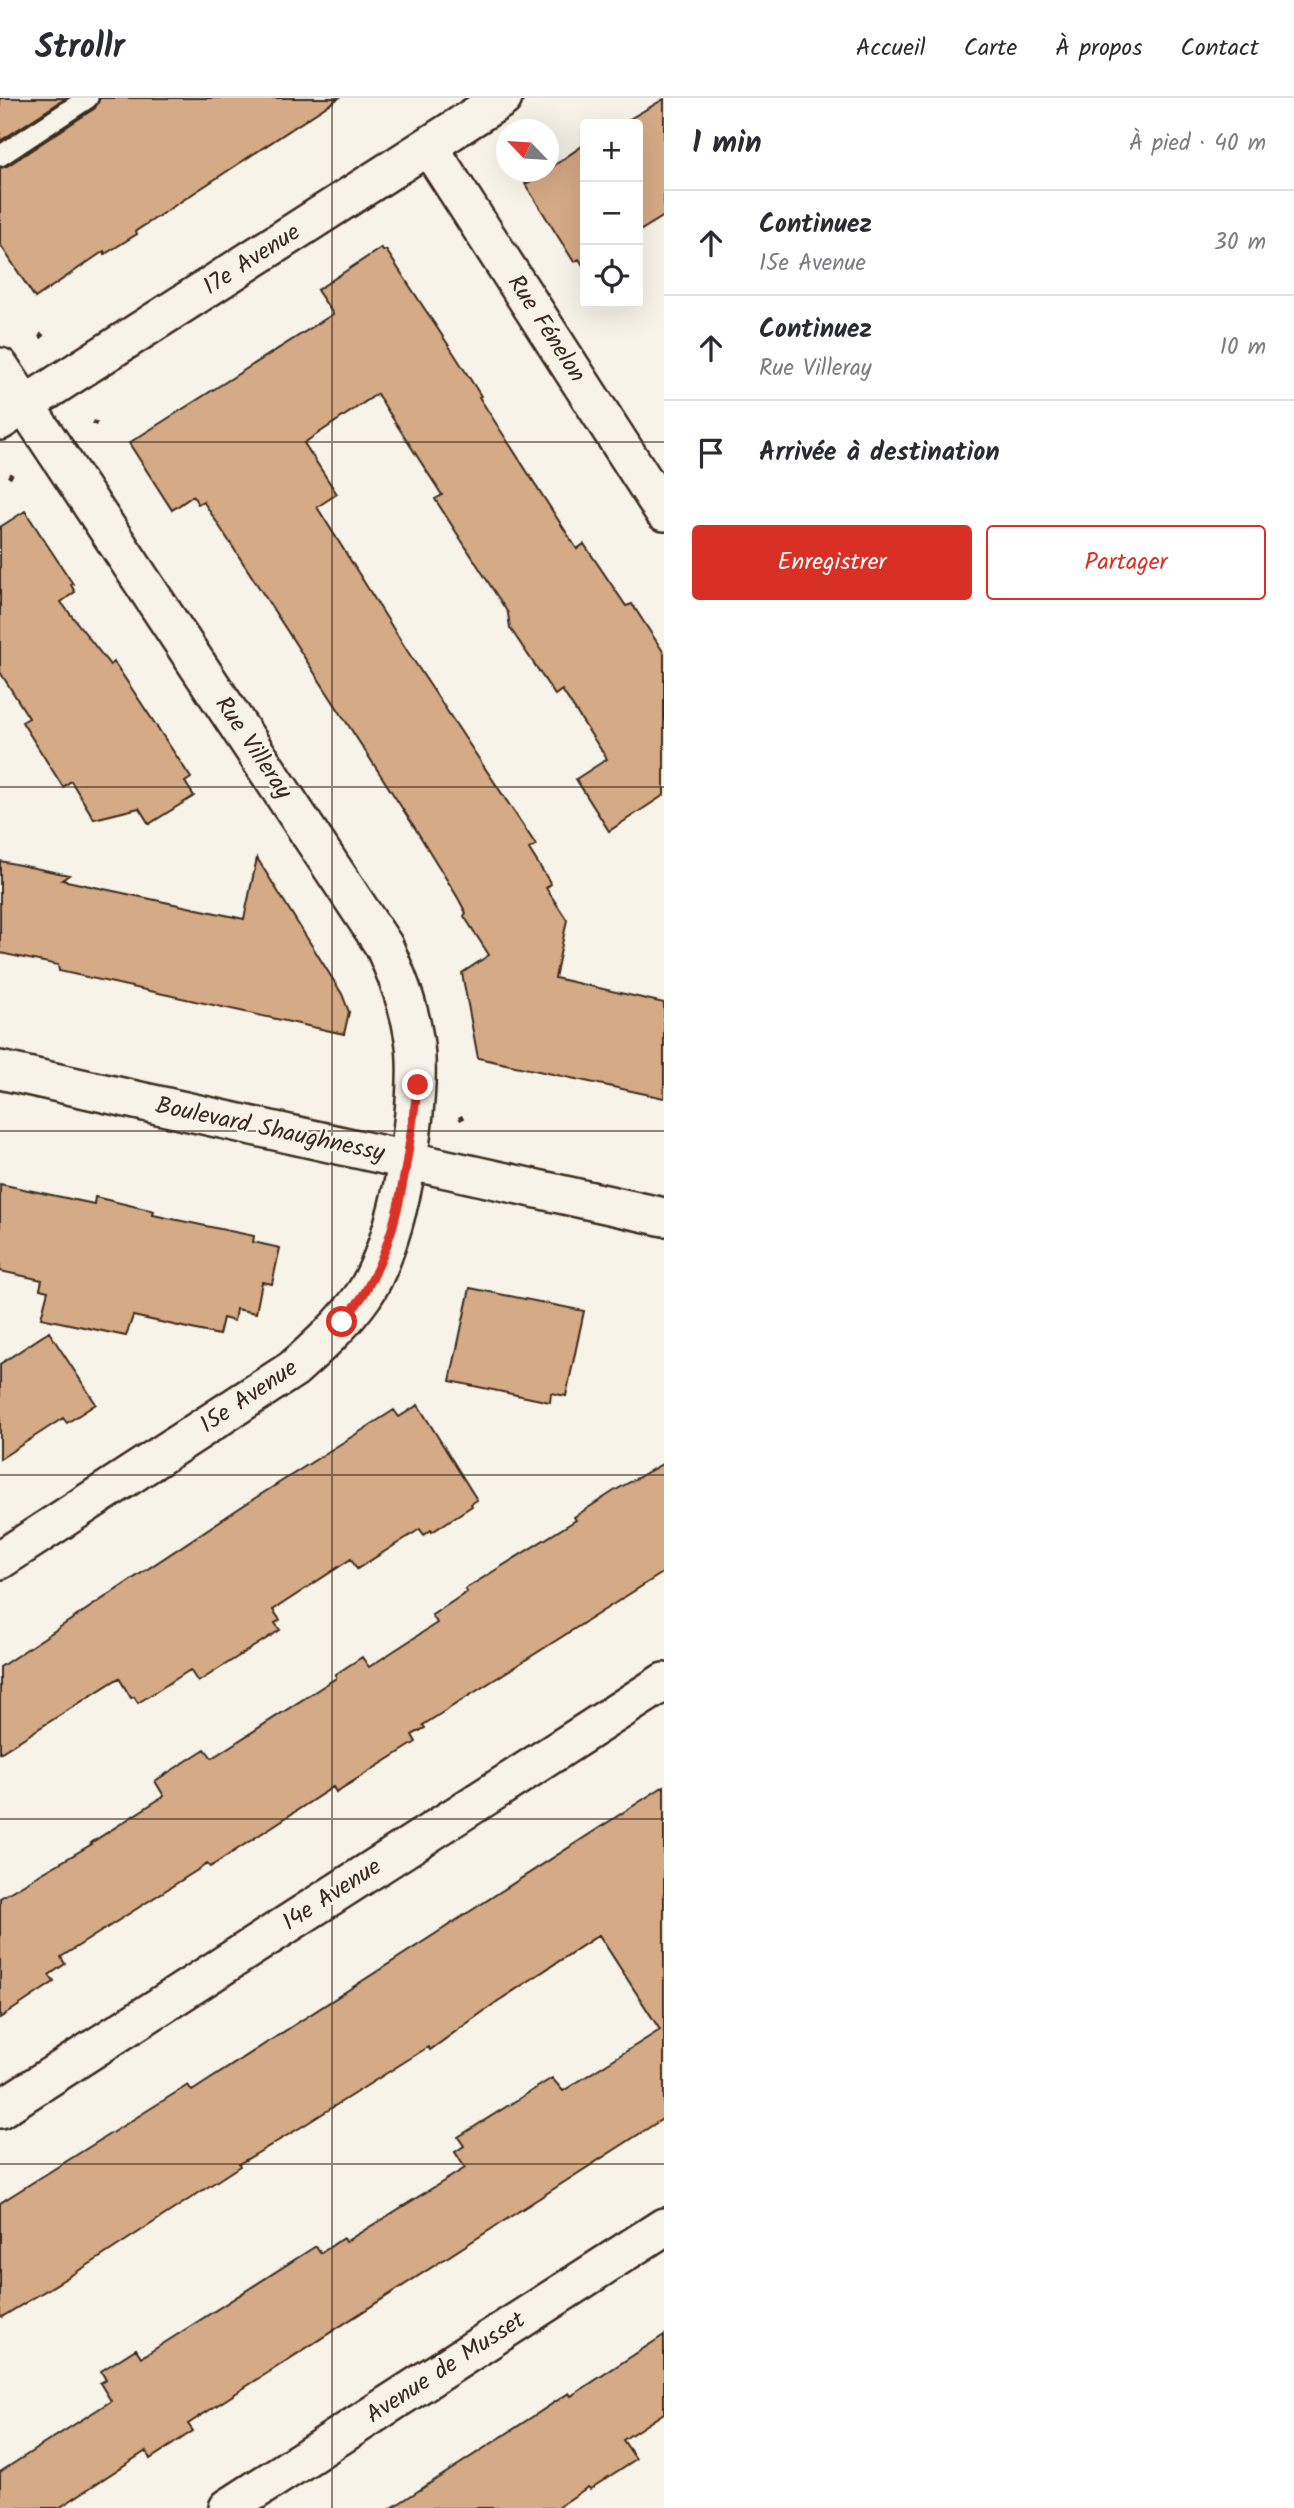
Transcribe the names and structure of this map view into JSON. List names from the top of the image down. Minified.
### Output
{"streets":{"street":["17e Avenue","Rue Fénelon","Rue Villeray","Boulevard Shaughnessy","15e Avenue","14e Avenue","Avenue de Musset"]},"crossings":[["17e Avenue","Rue Fénelon"],["17e Avenue","Rue Villeray"],["Rue Villeray","Boulevard Shaughnessy"],["Rue Villeray","15e Avenue"],["Boulevard Shaughnessy","15e Avenue"]],"north":"top left","page":{"header":"Strollr","nav":["Accueil","Carte","À propos","Contact"],"heading":["1 min","À pied · 40 m"],"map_buttons":["+","−"],"list":[["Continuez","15e Avenue","30 m"],["Continuez","Rue Villeray","10 m"],"Arrivée à destination"],"buttons":["Enregistrer","Partager"]}}
